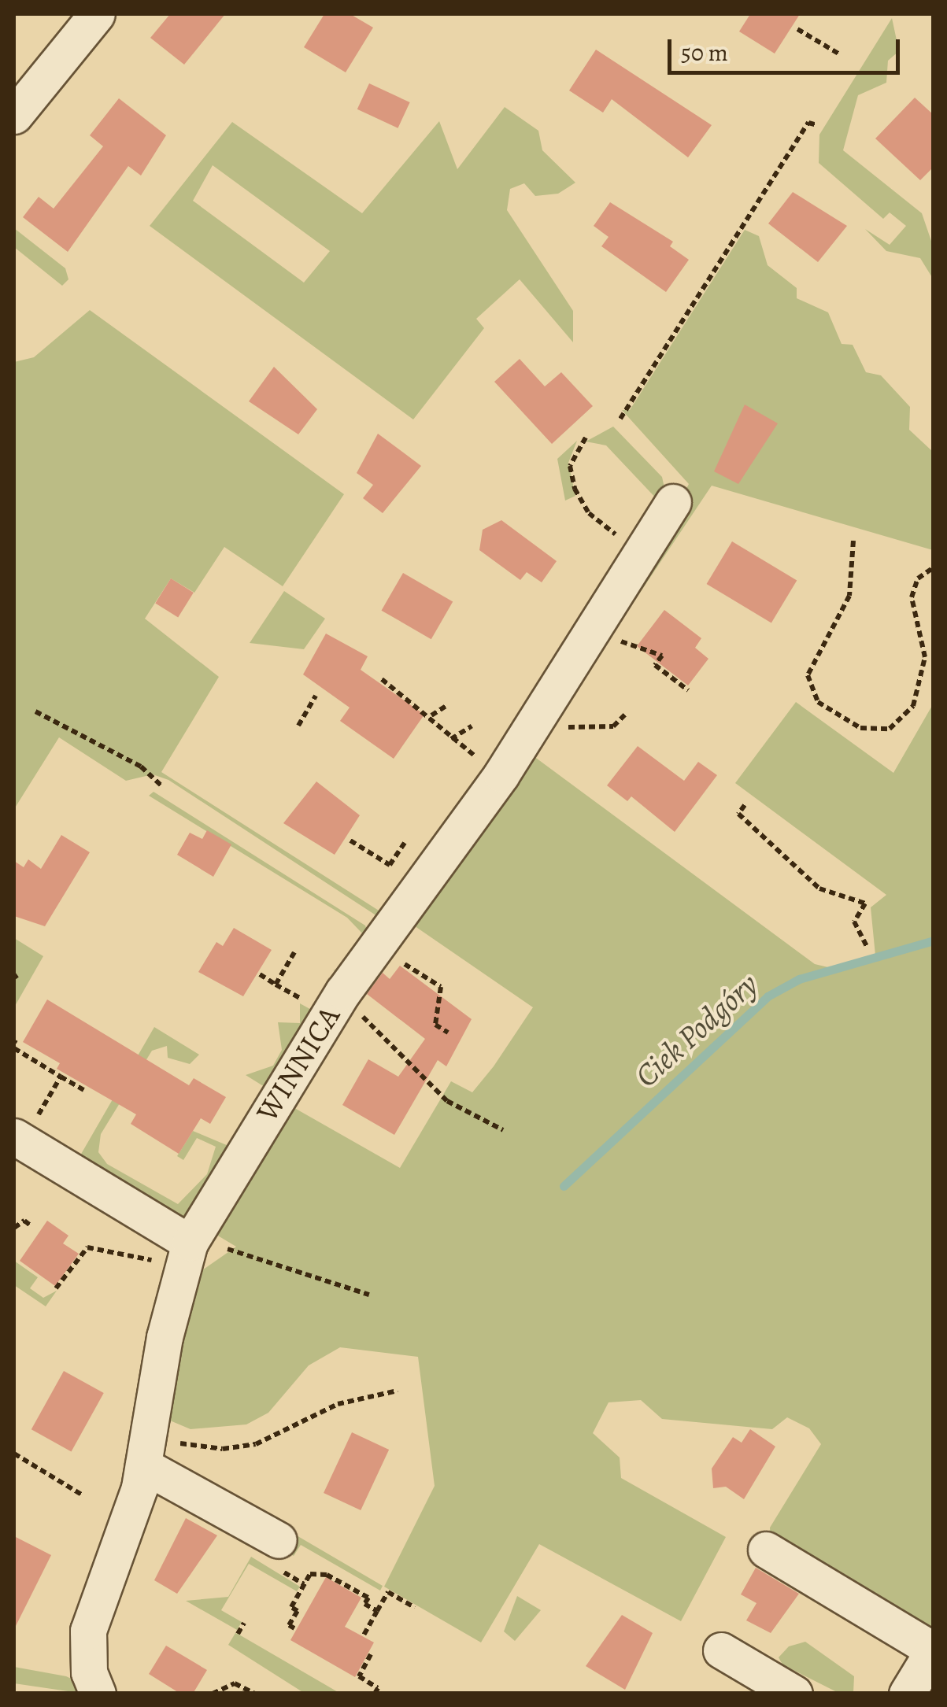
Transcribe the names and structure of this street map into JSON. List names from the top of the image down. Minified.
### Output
{"streets":{"street":["WINNICA"]},"water":["Ciek Podgóry"],"scale_bar":"50 m"}
